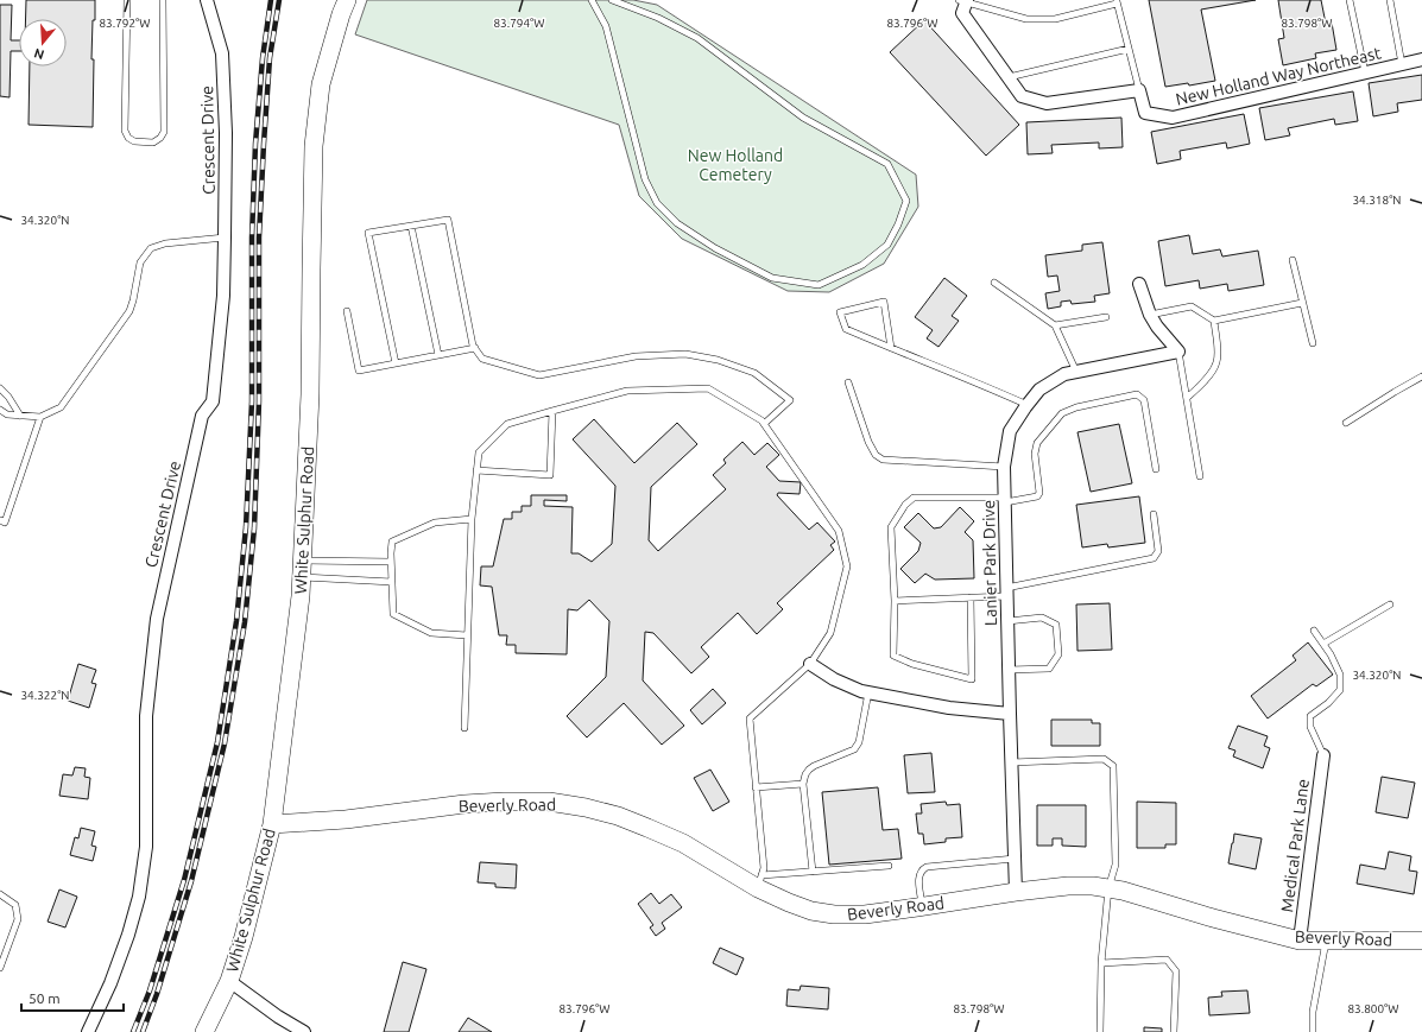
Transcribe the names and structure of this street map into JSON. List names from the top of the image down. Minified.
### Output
{"streets":{"street":["New Holland Way Northeast","Crescent Drive","White Sulphur Road","Lanier Park Drive","Beverly Road","Medical Park Lane"]},"crossings":[["White Sulphur Road","Beverly Road"],["Lanier Park Drive","Beverly Road"],["Beverly Road","Medical Park Lane"]],"parks":["New Holland Cemetery"],"scale_bar":"50 m","north":"bottom","coordinates":["83.792°W","83.794°W","83.796°W","83.798°W","34.318°N","34.320°N","34.322°N","83.800°W"]}
